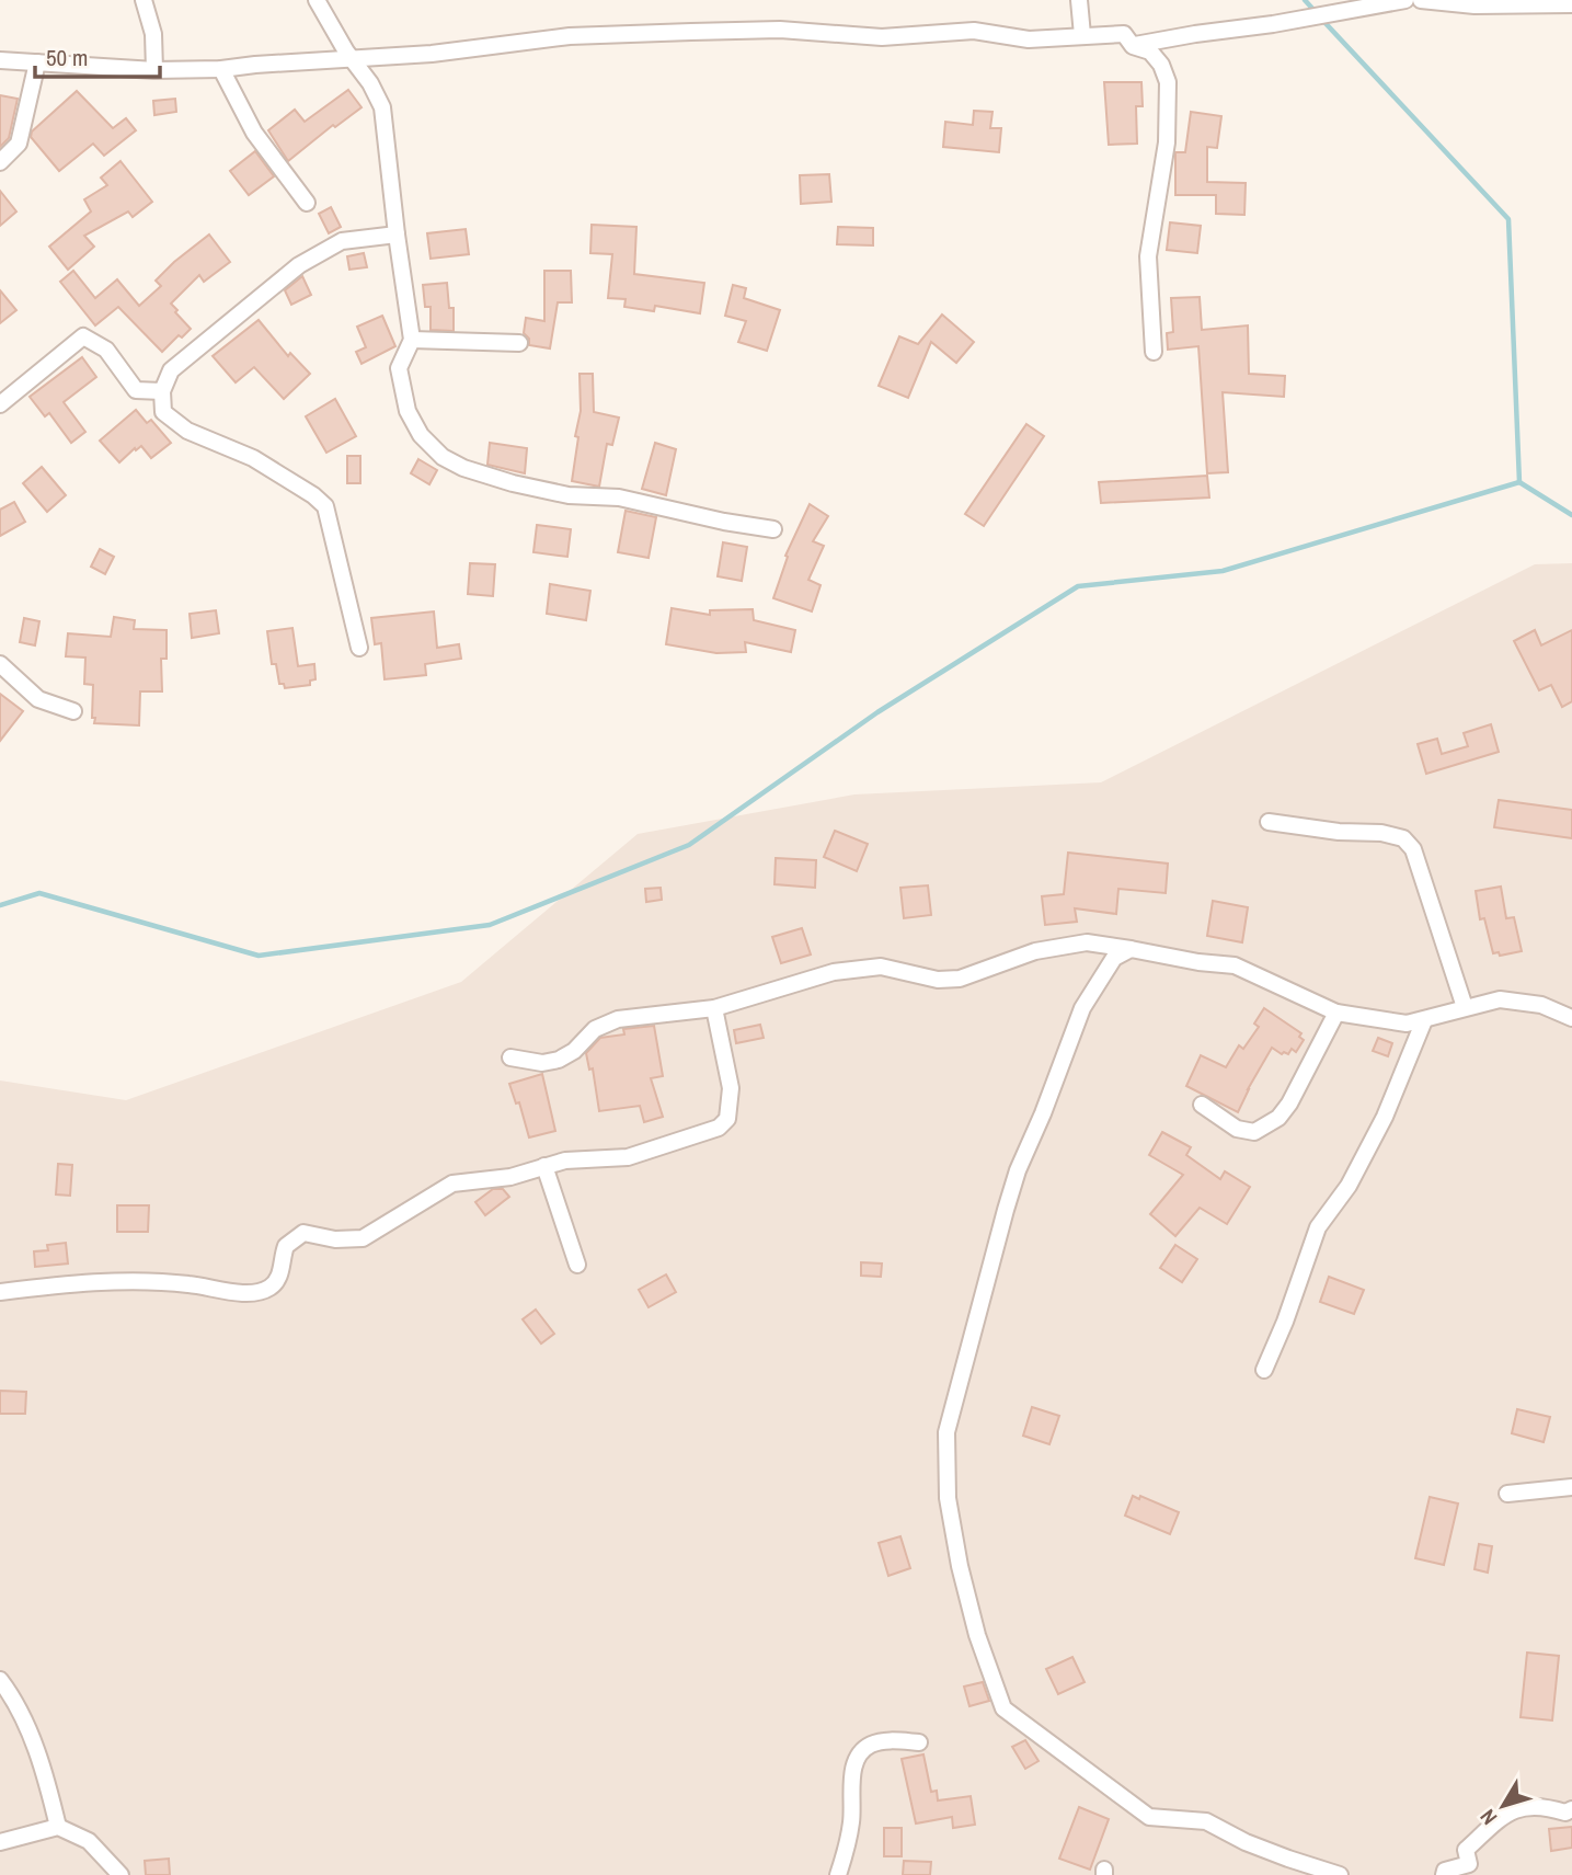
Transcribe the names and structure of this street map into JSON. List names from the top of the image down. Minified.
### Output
{"scale_bar":"50 m","north":"bottom left"}
